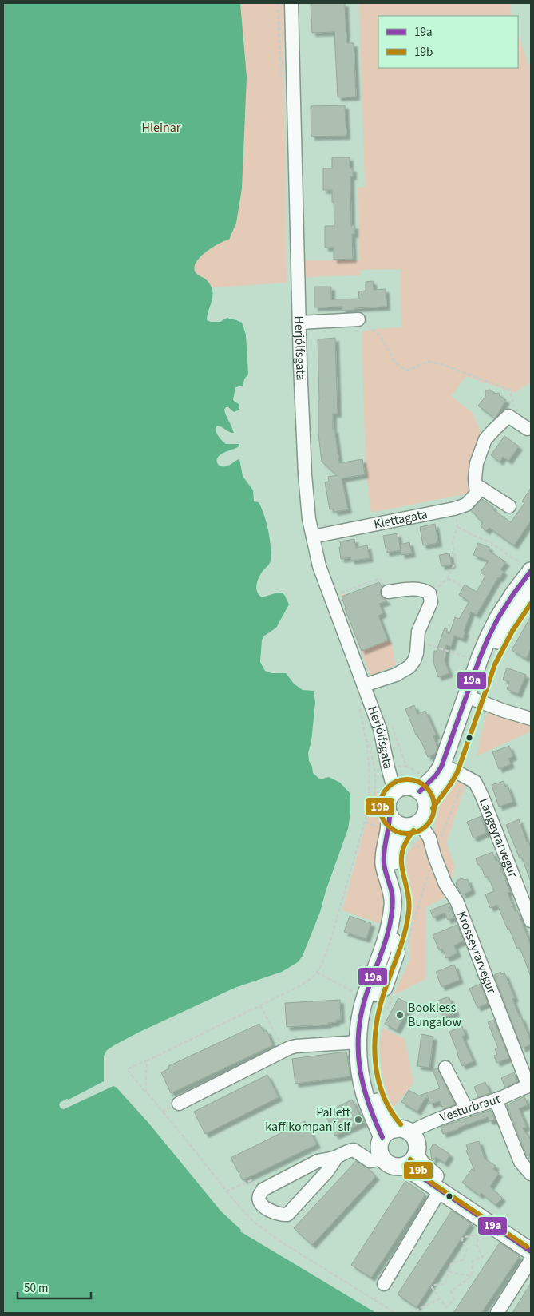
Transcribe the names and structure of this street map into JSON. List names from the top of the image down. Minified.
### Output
{"streets":{"street":["Herjólfsgata","Klettagata","Langeyrarvegur","Krosseyrarvegur","Vesturbraut"]},"crossings":[["Herjólfsgata","Klettagata"],["Herjólfsgata","Krosseyrarvegur"],["Krosseyrarvegur","Vesturbraut"]],"parks":["Hleinar"],"places":["Bookless Bungalow","Pallett kaffikompaní slf"],"lines":["transit line 19a","transit line 19b"],"legend":["19a","19b"],"scale_bar":"50 m"}
